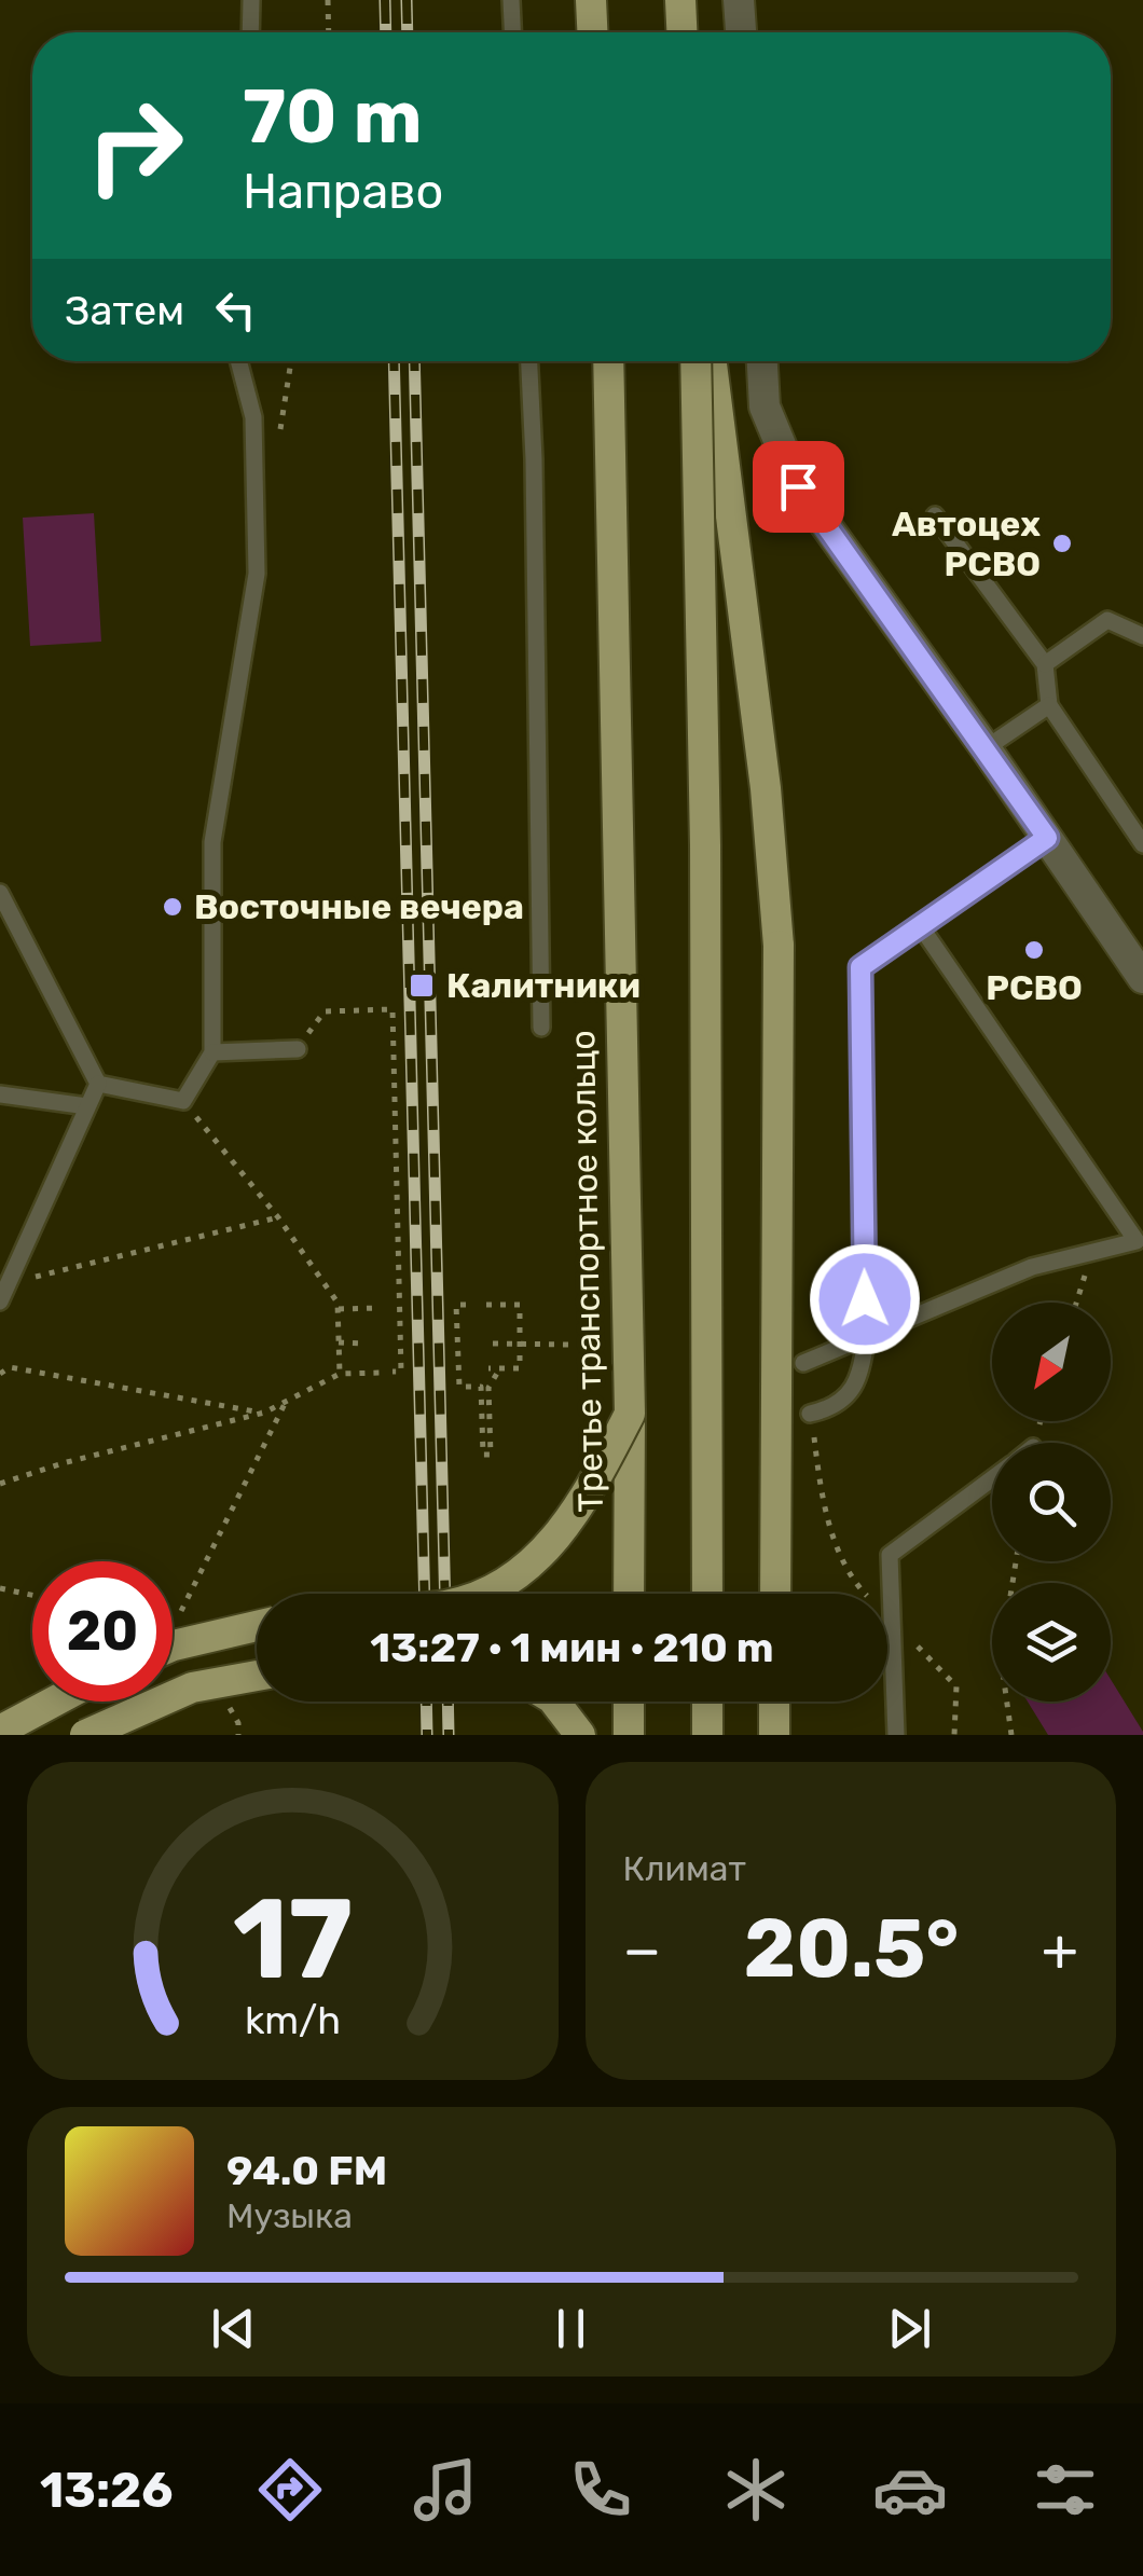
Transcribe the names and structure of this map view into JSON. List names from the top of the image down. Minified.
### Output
{"streets":{"main road":["Третье транспортное кольцо"]},"places":{"other":["Автоцех РСВО","Восточные вечера","РСВО"],"transit":["Калитники"]},"north":"bottom left","page":{"turn":["70 m","Направо"],"then":"Затем","limit":"20","trip":"13:27 · 1 мин · 210 m","tile":"Климат","heat":["−","20.5°","+"],"song":["94.0 FM","Музыка"],"tabs":"13:26","gauge":["17","km/h"]}}
